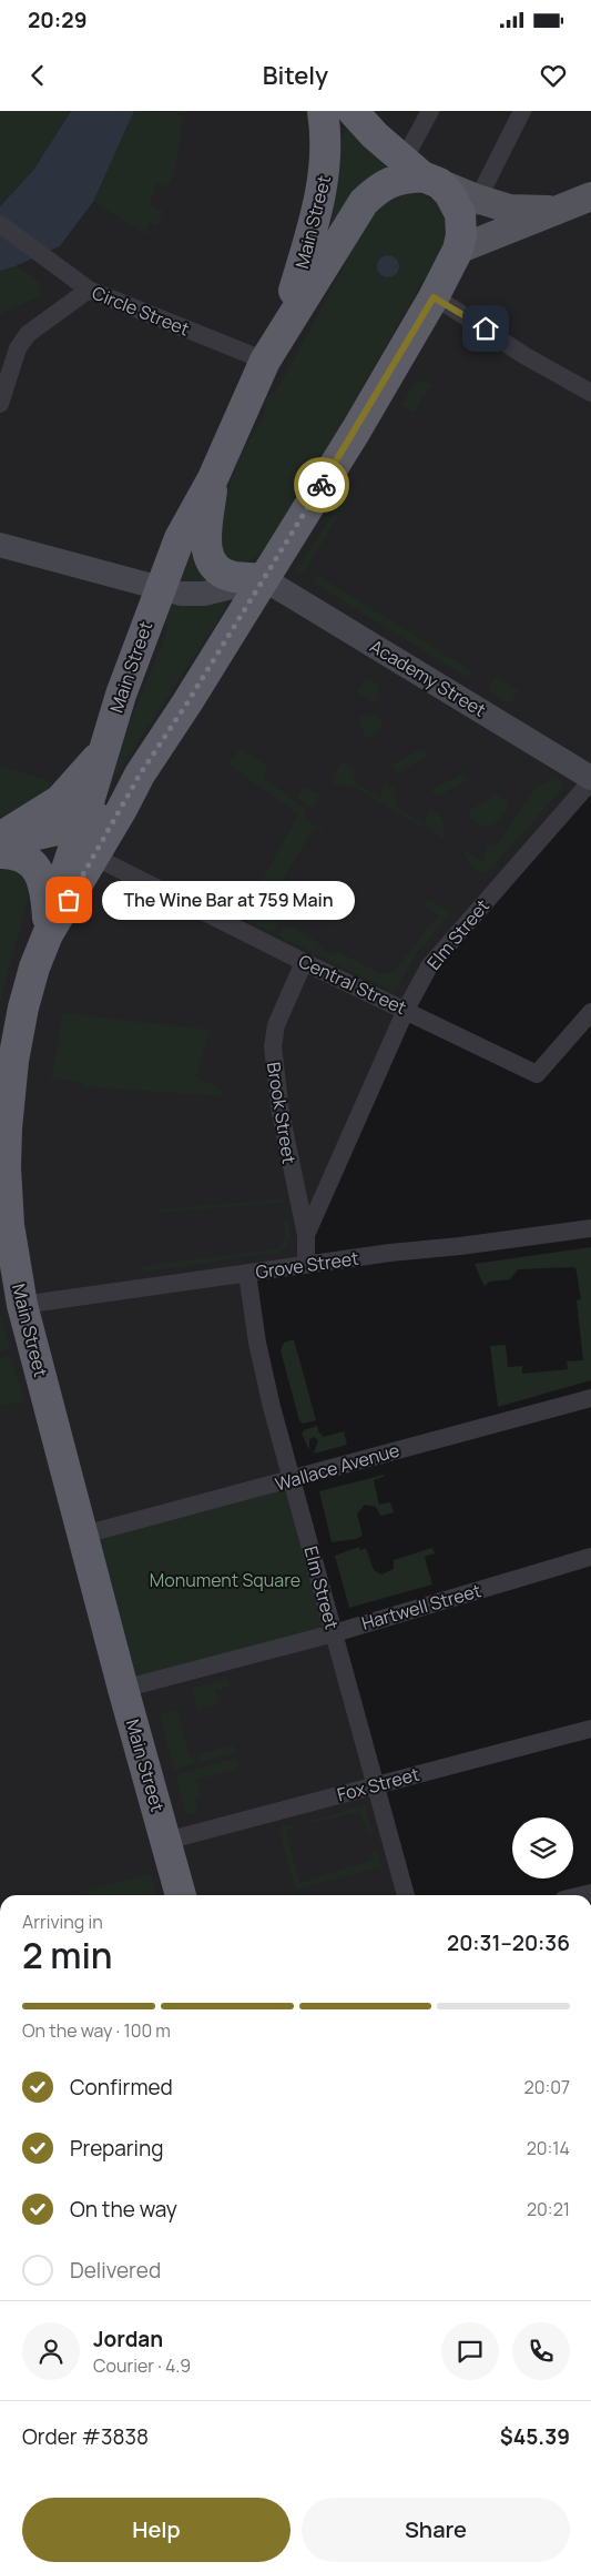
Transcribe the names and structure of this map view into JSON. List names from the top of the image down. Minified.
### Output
{"streets":{"highway":["Main Street"],"main road":["Academy Street"],"street":["Circle Street","Elm Street","Central Street","Brook Street","Grove Street","Wallace Avenue","Hartwell Street","Fox Street"]},"crossings":[["Main Street","Circle Street"],["Main Street","Academy Street"],["Main Street","Central Street"],["Main Street","Grove Street"],["Main Street","Wallace Avenue"],["Main Street","Hartwell Street"],["Main Street","Fox Street"],["Academy Street","Elm Street"],["Elm Street","Central Street"],["Elm Street","Brook Street"],["Elm Street","Grove Street"],["Elm Street","Wallace Avenue"],["Elm Street","Hartwell Street"],["Elm Street","Fox Street"],["Central Street","Brook Street"]],"parks":["Monument Square"],"places":["The Wine Bar at 759 Main"],"page":{"status":"20:29","header":"Bitely","bubble":"The Wine Bar at 759 Main","heading":["2 min","Arriving in","20:31–20:36"],"panel":["Jordan","Courier · 4.9","Order #3838","$45.39"],"bar":"On the way · 100 m","list":[["Confirmed","20:07"],["Preparing","20:14"],["On the way","20:21"],"Delivered"],"buttons":["Help","Share"]}}
